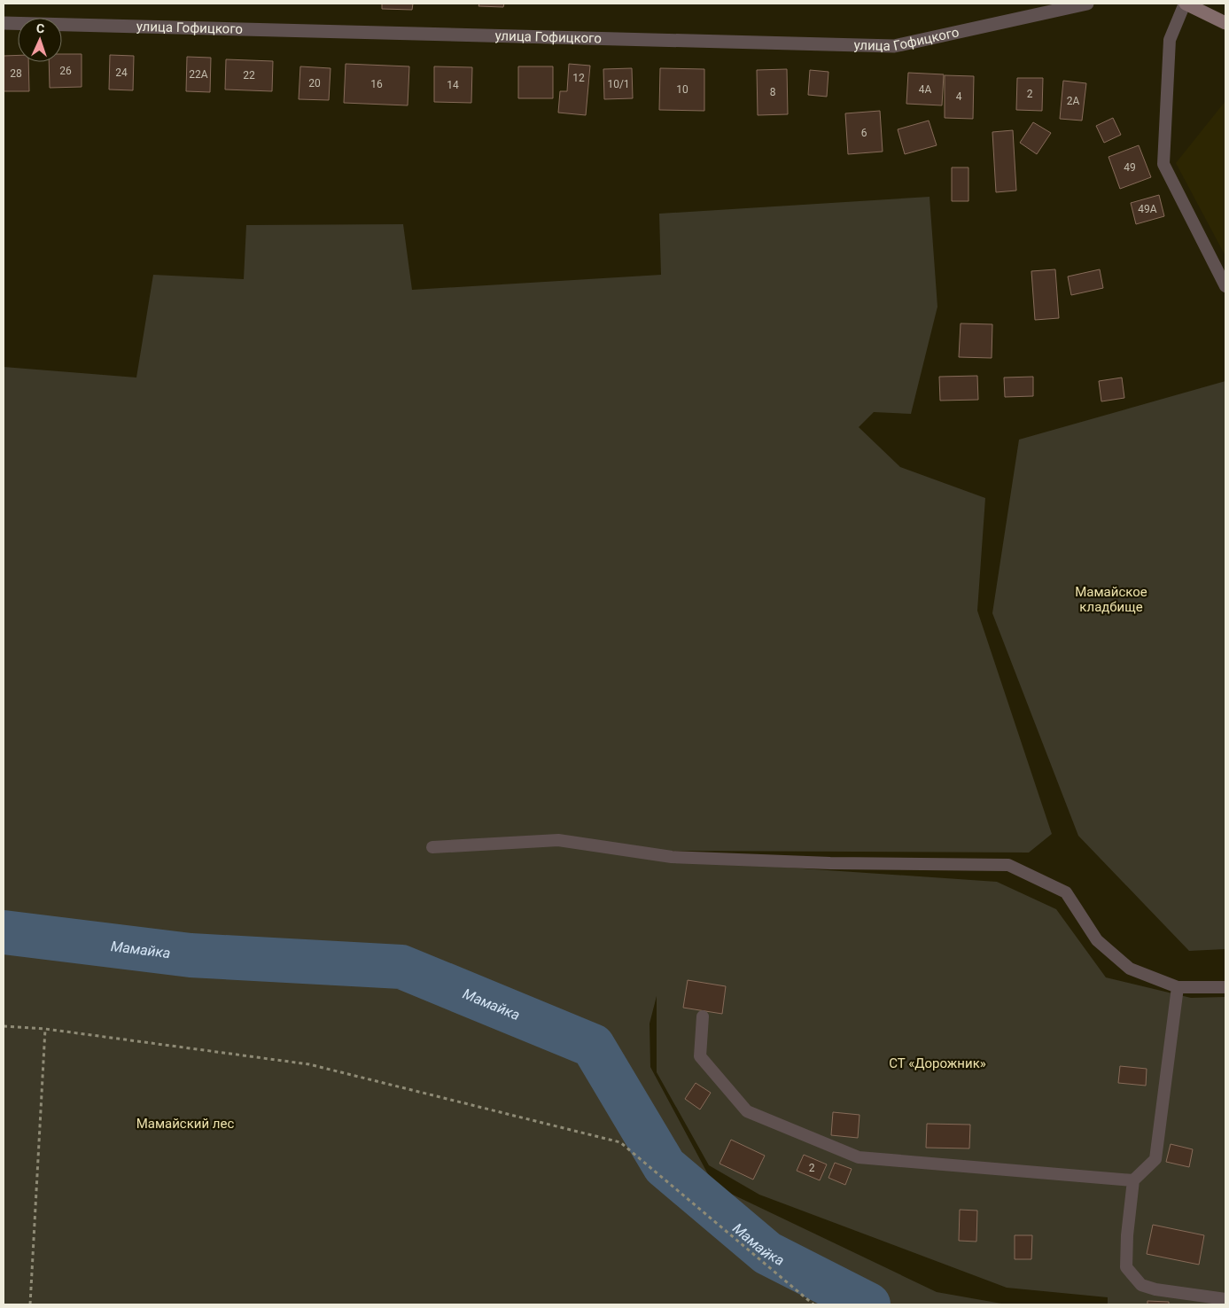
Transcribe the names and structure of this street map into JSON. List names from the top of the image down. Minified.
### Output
{"streets":{"street":["улица Гофицкого"]},"water":["Мамайка"],"parks":["Мамайское кладбище","СТ «Дорожник»","Мамайский лес"],"house_numbers":["26","24","28","22А","22","12","20","16","10/1","14","10","4А","8","2","4","2А","6","49","49А","2"],"north":"top"}
